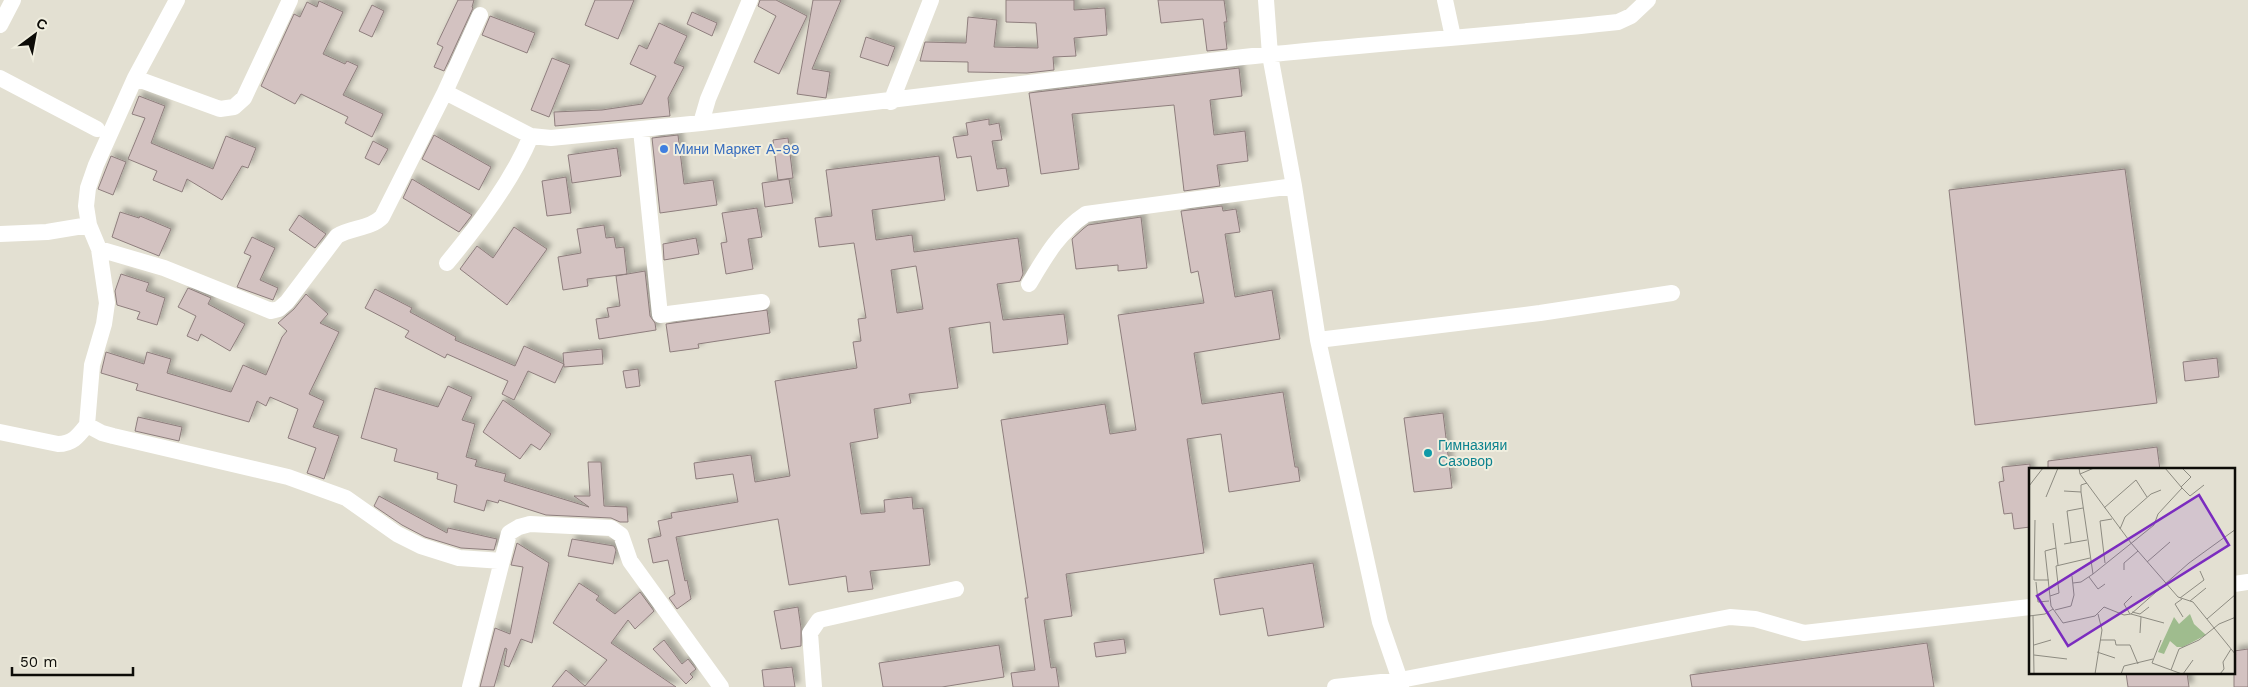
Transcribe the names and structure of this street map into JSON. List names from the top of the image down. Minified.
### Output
{"places":["Мини Маркет А-99","Гимназияи Сазовор"],"scale_bar":"50 m","north":"top right"}
